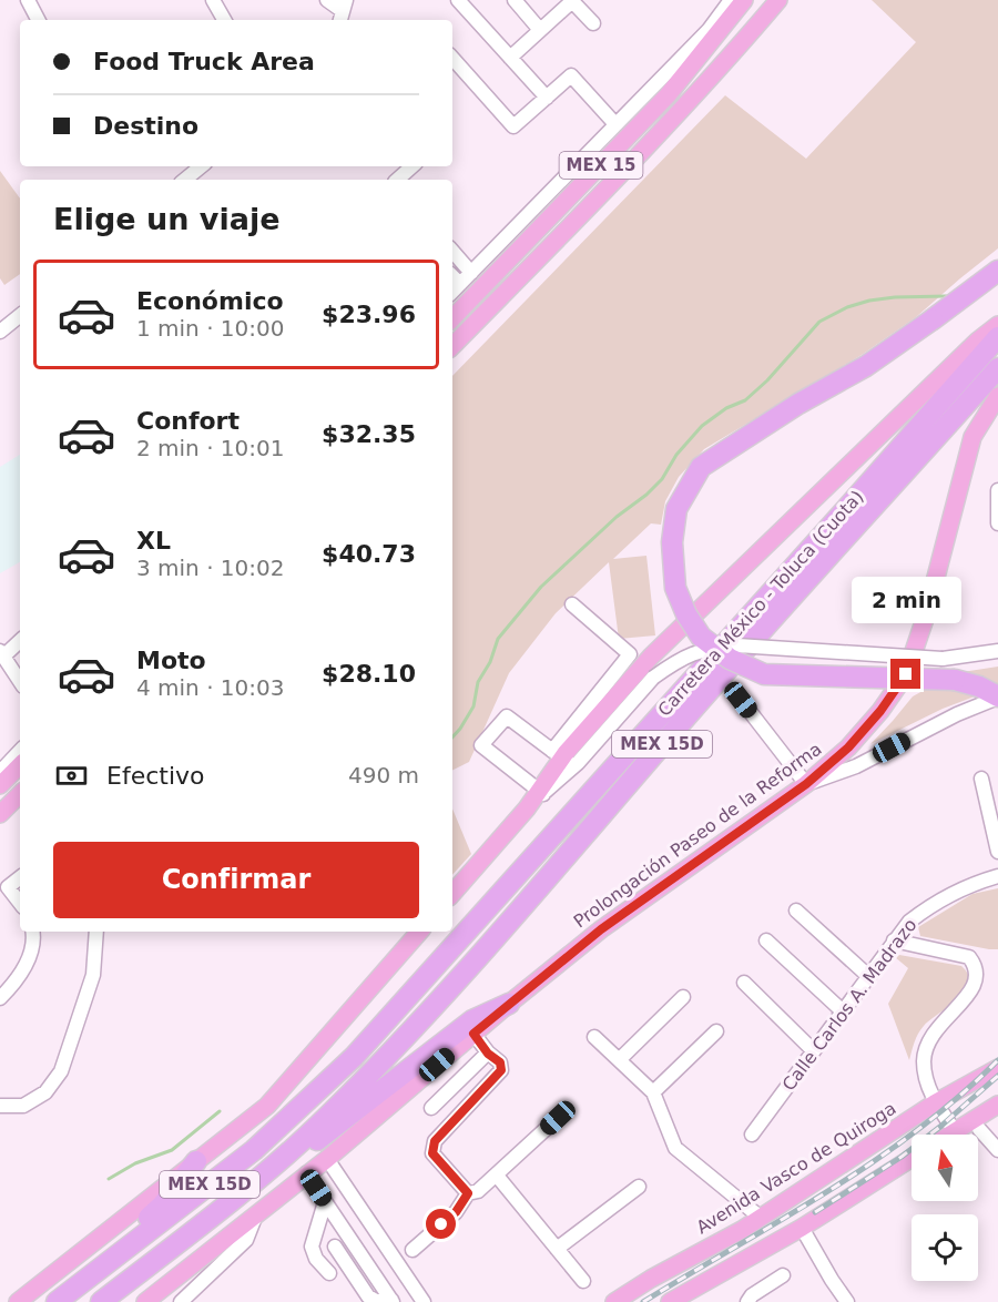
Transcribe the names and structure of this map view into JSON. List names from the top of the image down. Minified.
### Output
{"streets":{"highway":["Carretera México - Toluca (Cuota)","MEX 15D"],"main road":["MEX 15","Prolongación Paseo de la Reforma","Avenida Vasco de Quiroga"],"street":["Calle Carlos A. Madrazo"]},"north":"top","page":{"banner":["Food Truck Area","Destino"],"heading":"Elige un viaje","list":[{"name":"Económico","note":"1 min · 10:00","value":"$23.96"},{"name":"Confort","note":"2 min · 10:01","value":"$32.35"},{"name":"XL","note":"3 min · 10:02","value":"$40.73"},{"name":"Moto","note":"4 min · 10:03","value":"$28.10"}],"bubble":"2 min","pay":["Efectivo","490 m"],"buttons":"Confirmar"}}
